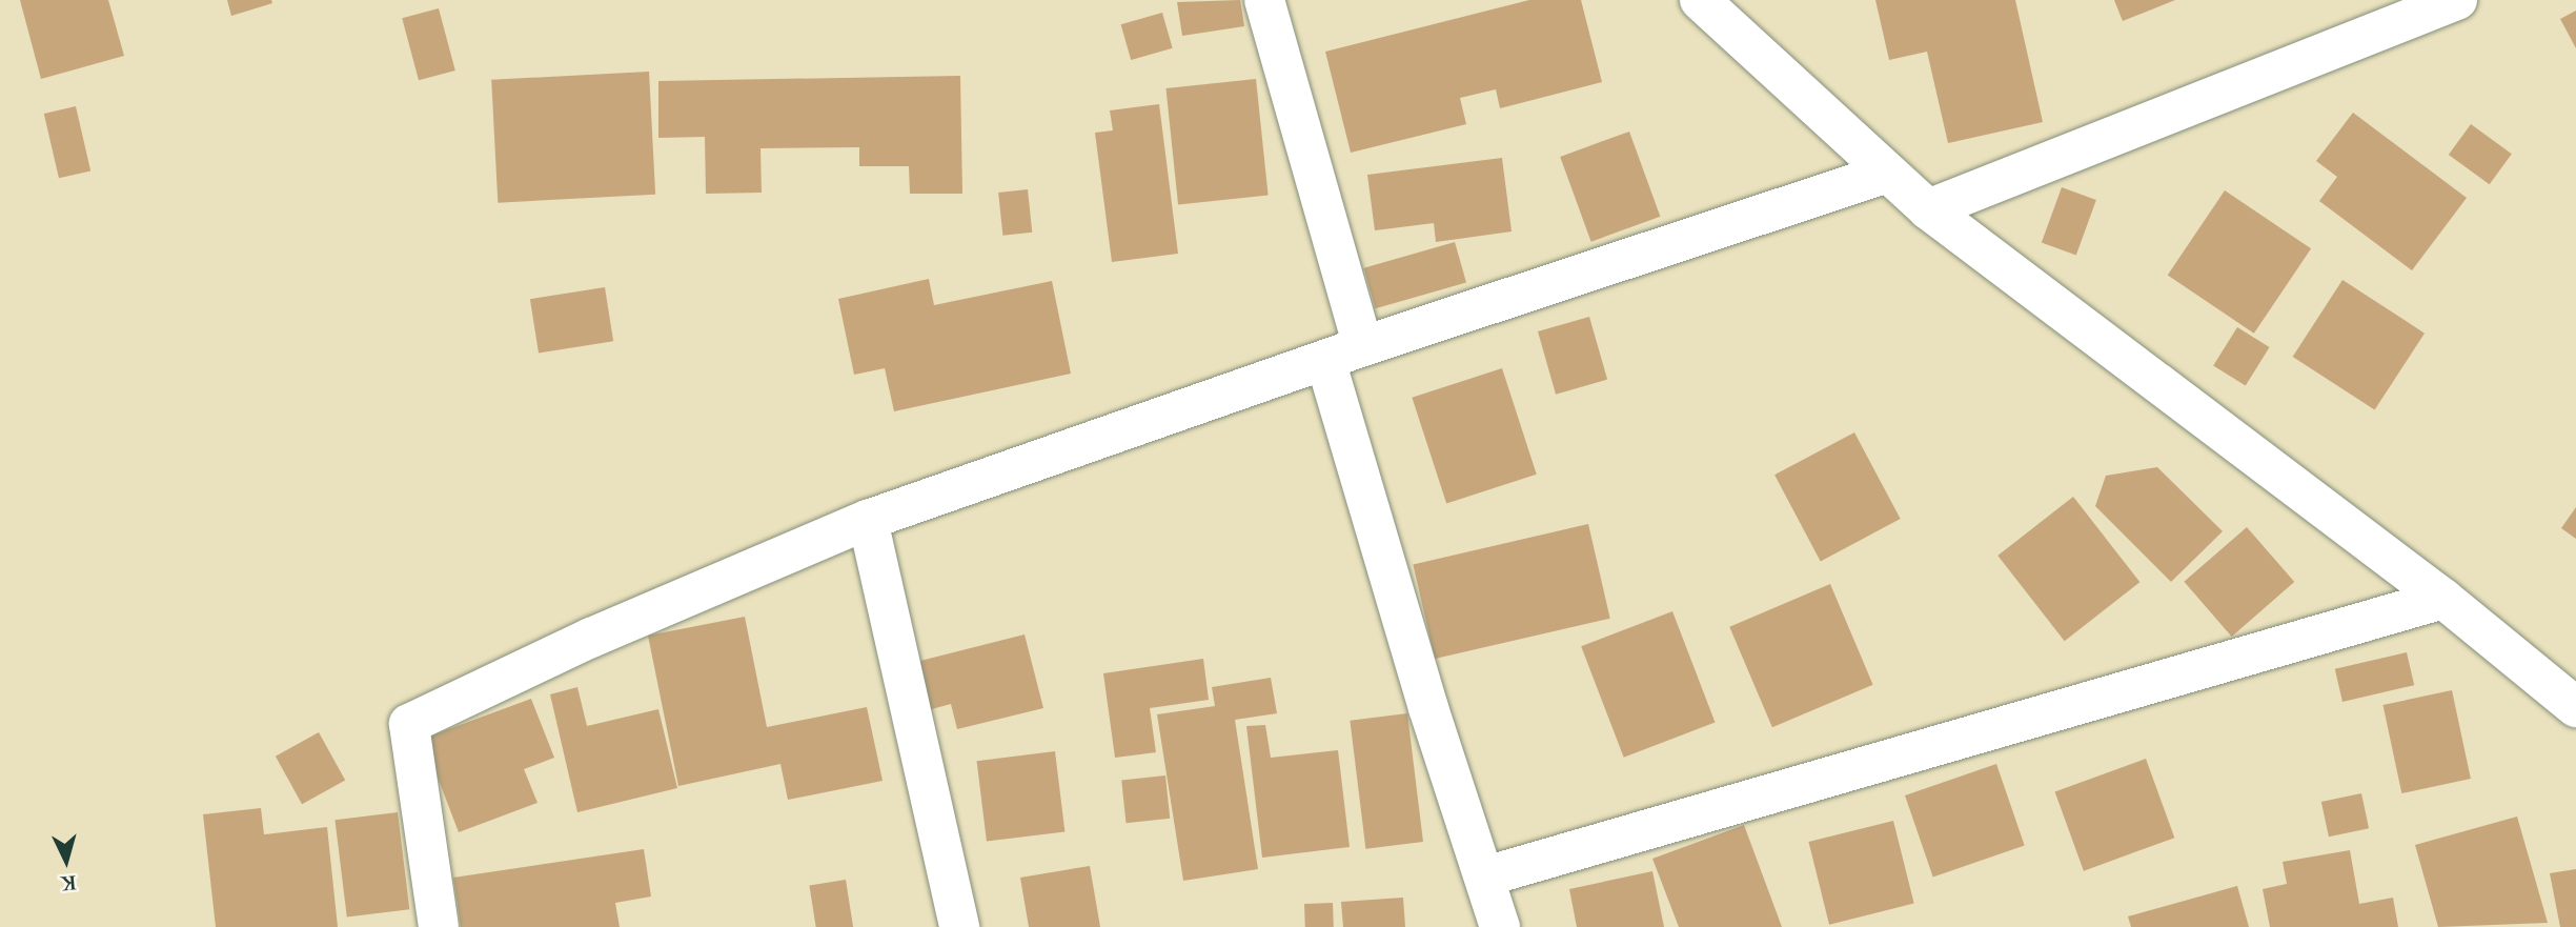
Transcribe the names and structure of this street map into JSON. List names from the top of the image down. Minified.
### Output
{"north":"bottom"}
